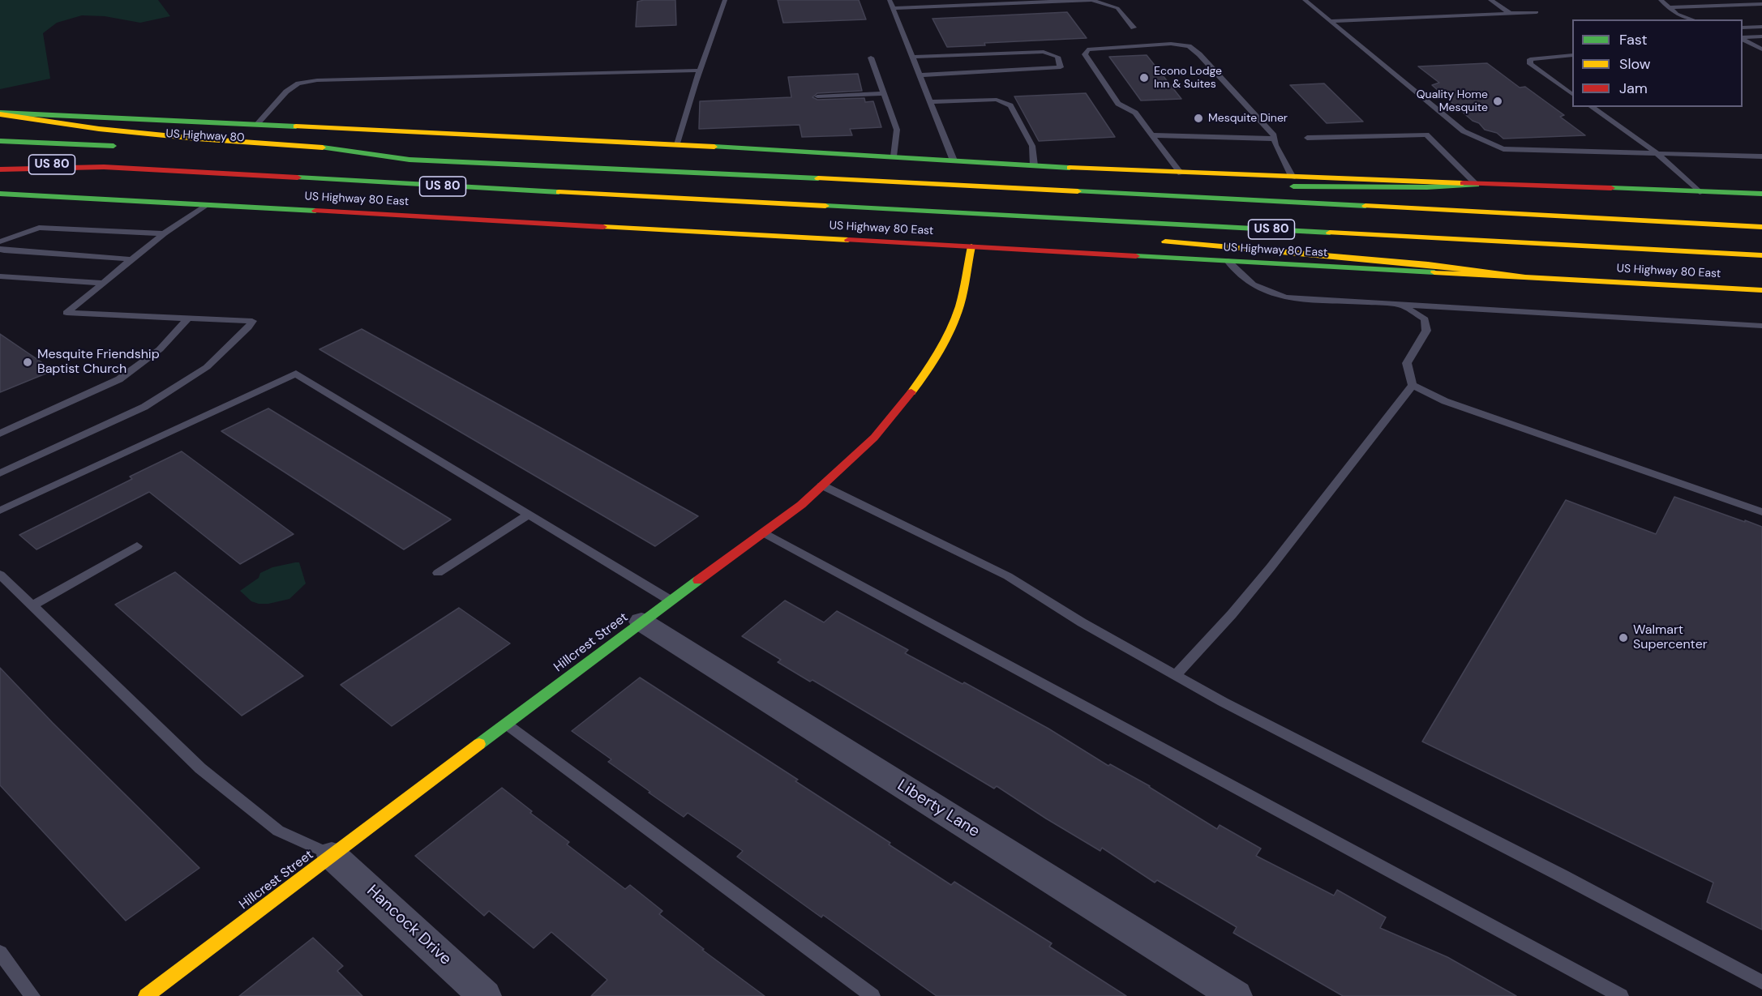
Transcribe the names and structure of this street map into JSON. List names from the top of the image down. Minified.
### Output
{"streets":{"main road":["US Highway 80","US 80","US Highway 80 East","Hillcrest Street"],"street":["Liberty Lane","Hancock Drive"]},"crossings":[["US Highway 80","US 80"],["US Highway 80 East","Hillcrest Street"],["Hillcrest Street","Liberty Lane"],["Hillcrest Street","Hancock Drive"]],"places":["Econo Lodge Inn & Suites","Quality Home Mesquite","Mesquite Diner","Mesquite Friendship Baptist Church","Walmart Supercenter"],"legend":["Fast","Slow","Jam"]}
